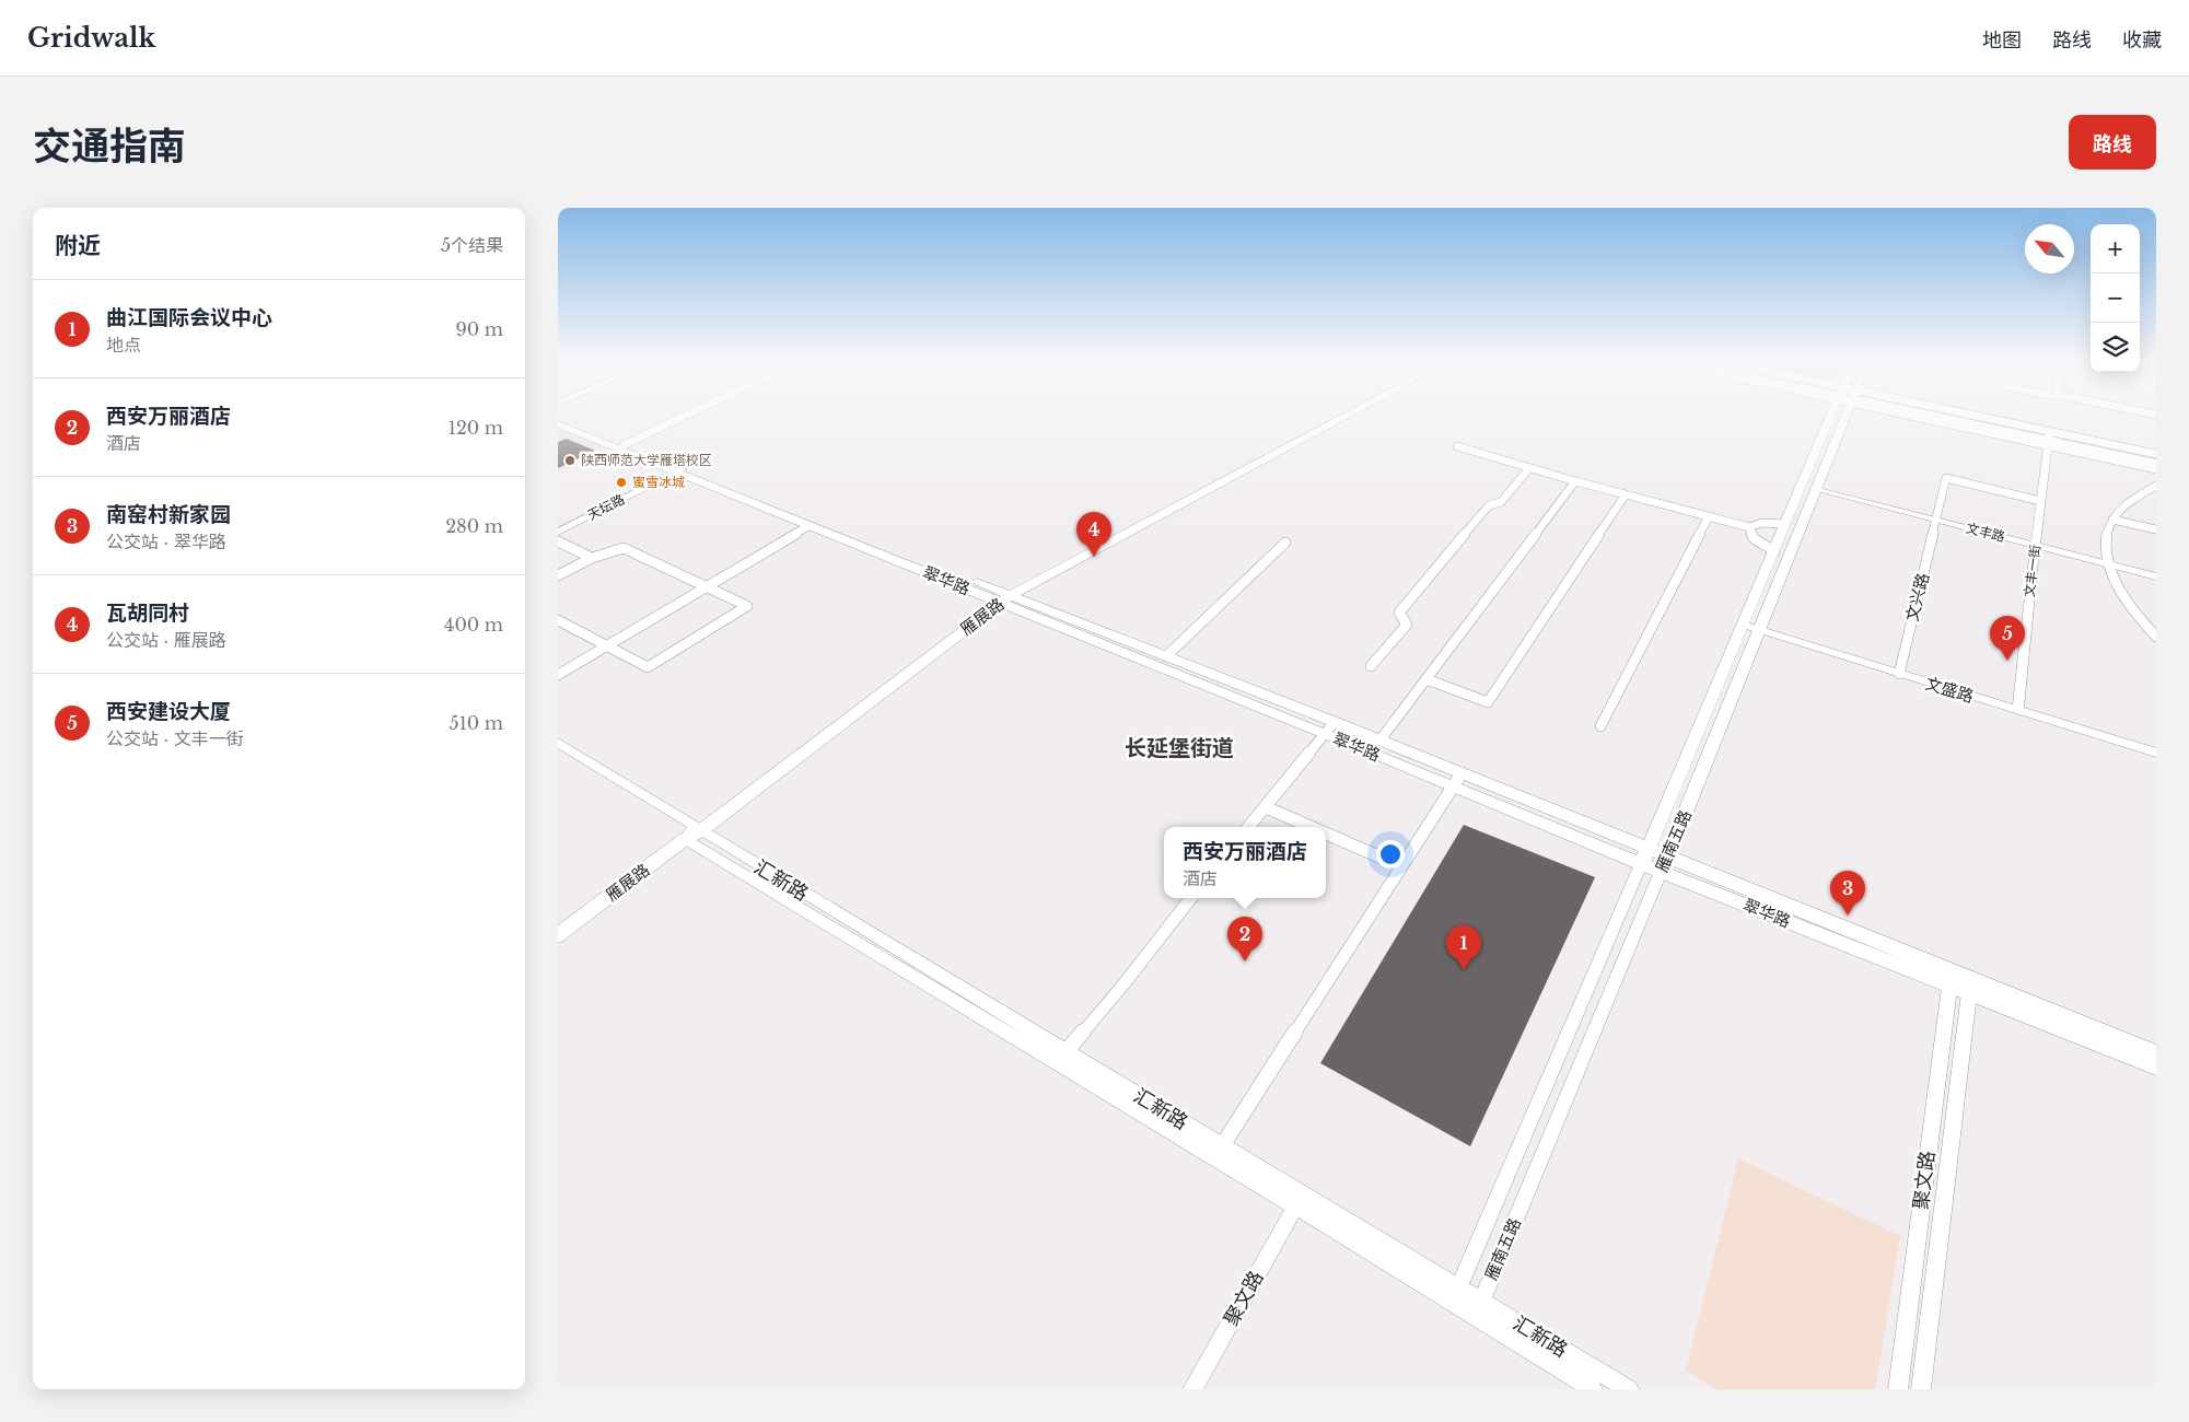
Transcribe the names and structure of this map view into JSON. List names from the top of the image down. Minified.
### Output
{"streets":{"main road":["翠华路","雁展路","雁南五路"],"street":["天坛路","文丰路","文丰一街","文兴路","文盛路","汇新路","聚文路"]},"crossings":[["天坛路","翠华路"],["文丰路","文丰一街"],["文丰路","文兴路"],["文丰路","雁南五路"],["文丰一街","文兴路"],["文丰一街","文盛路"],["翠华路","雁展路"],["翠华路","雁南五路"],["翠华路","聚文路"],["文兴路","文盛路"],["雁展路","汇新路"],["文盛路","雁南五路"],["雁南五路","汇新路"],["汇新路","聚文路"]],"districts":["长延堡街道"],"places":["陕西师范大学雁塔校区","蜜雪冰城"],"north":"top left","page":{"header":"Gridwalk","nav":["地图","路线","收藏"],"title":"交通指南","buttons":"路线","heading":["附近","5个结果"],"map_buttons":["+","−"],"list":[{"mark":"1","name":"曲江国际会议中心","note":"地点","value":"90 m"},{"mark":"2","name":"西安万丽酒店","note":"酒店","value":"120 m"},{"mark":"3","name":"南窑村新家园","note":"公交站 · 翠华路","value":"280 m"},{"mark":"4","name":"瓦胡同村","note":"公交站 · 雁展路","value":"400 m"},{"mark":"5","name":"西安建设大厦","note":"公交站 · 文丰一街","value":"510 m"}],"pins":["4","5","3","2","1"],"popup":["西安万丽酒店","酒店"]}}
